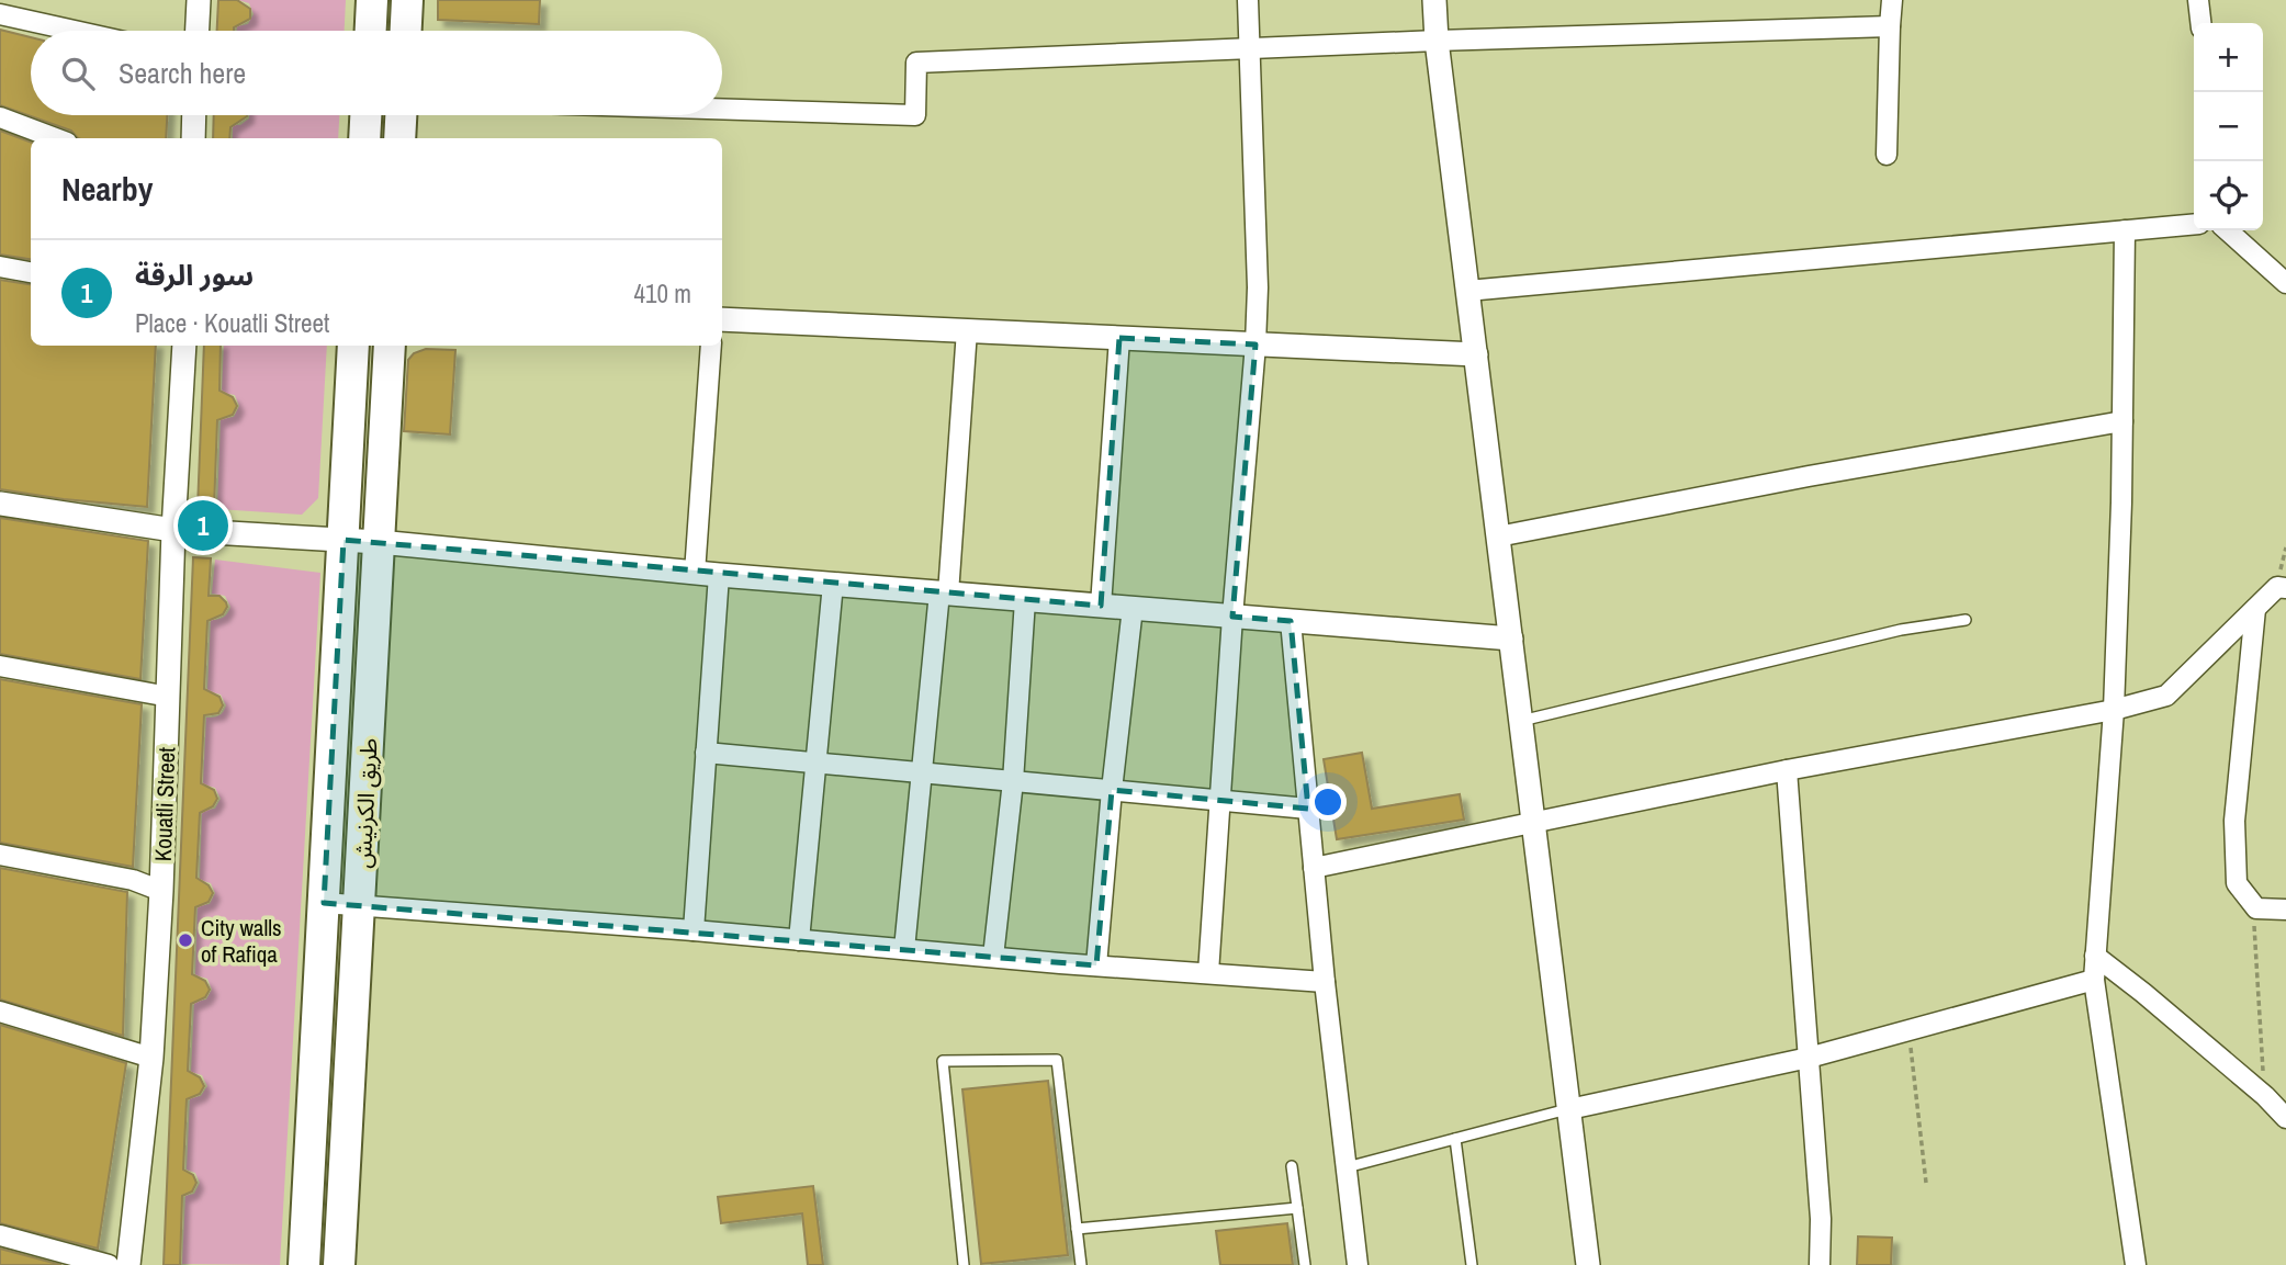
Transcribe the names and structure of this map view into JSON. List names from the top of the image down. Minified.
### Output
{"streets":{"main road":["طريق الكرنيش"],"street":["Kouatli Street"]},"places":["City walls of Rafiqa"],"page":{"map_buttons":["+","−"],"search":"Search here","heading":"Nearby","list":[{"mark":"1","name":"سور الرقة","note":"Place · Kouatli Street","value":"410 m"}],"pins":"1"}}
